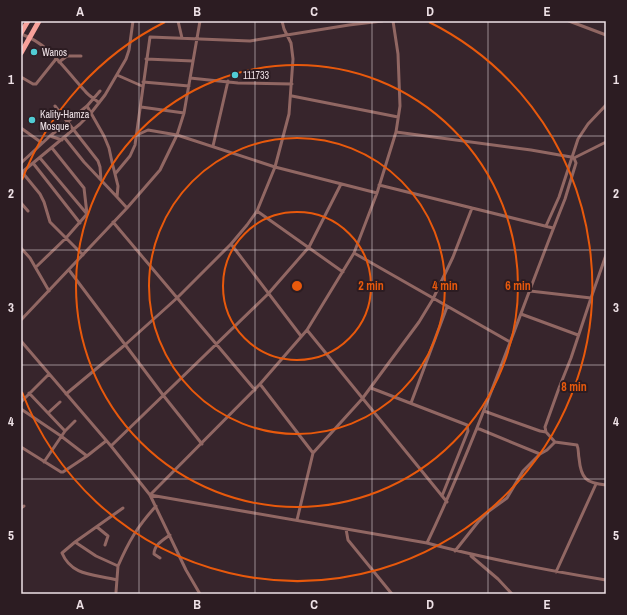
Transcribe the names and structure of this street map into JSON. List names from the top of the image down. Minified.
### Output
{"places":["Wanos","111733","Kality-Hamza Mosque"],"grid":{"columns":["A","B","C","D","E"],"rows":["1","2","3","4","5"]},"rings":["2 min","4 min","6 min","8 min"]}
